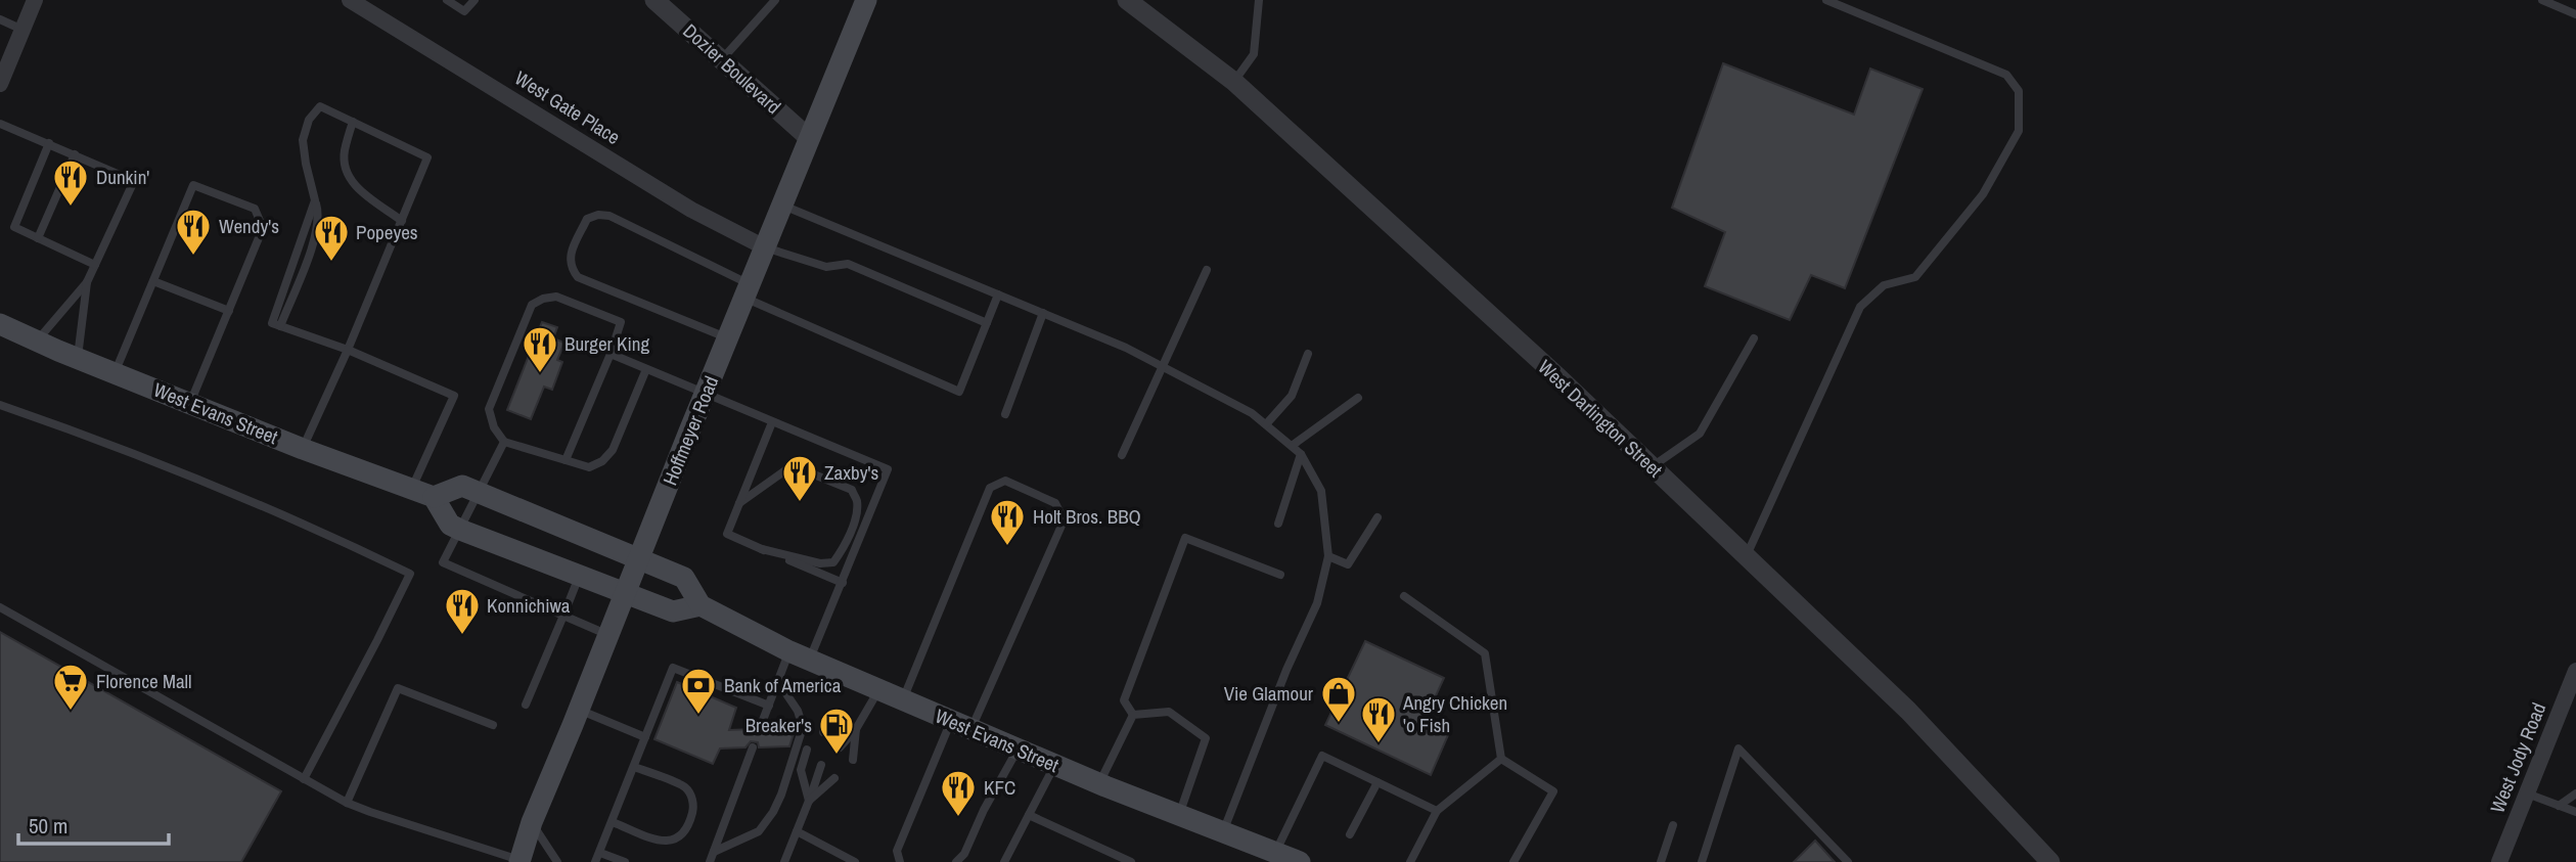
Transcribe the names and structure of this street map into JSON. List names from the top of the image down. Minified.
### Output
{"streets":{"main road":["West Evans Street","Hoffmeyer Road"],"street":["Dozier Boulevard","West Gate Place","West Darlington Street","West Jody Road"]},"crossings":[["Dozier Boulevard","Hoffmeyer Road"],["West Gate Place","Hoffmeyer Road"],["West Evans Street","Hoffmeyer Road"]],"places":{"restaurant":["Dunkin'","Wendy's","Popeyes","Burger King","Zaxby's","Holt Bros. BBQ","Konnichiwa","Angry Chicken 'o Fish","KFC"],"supermarket":["Florence Mall"],"bank":["Bank of America"],"shop":["Vie Glamour"],"fuel station":["Breaker's"]},"scale_bar":"50 m"}
